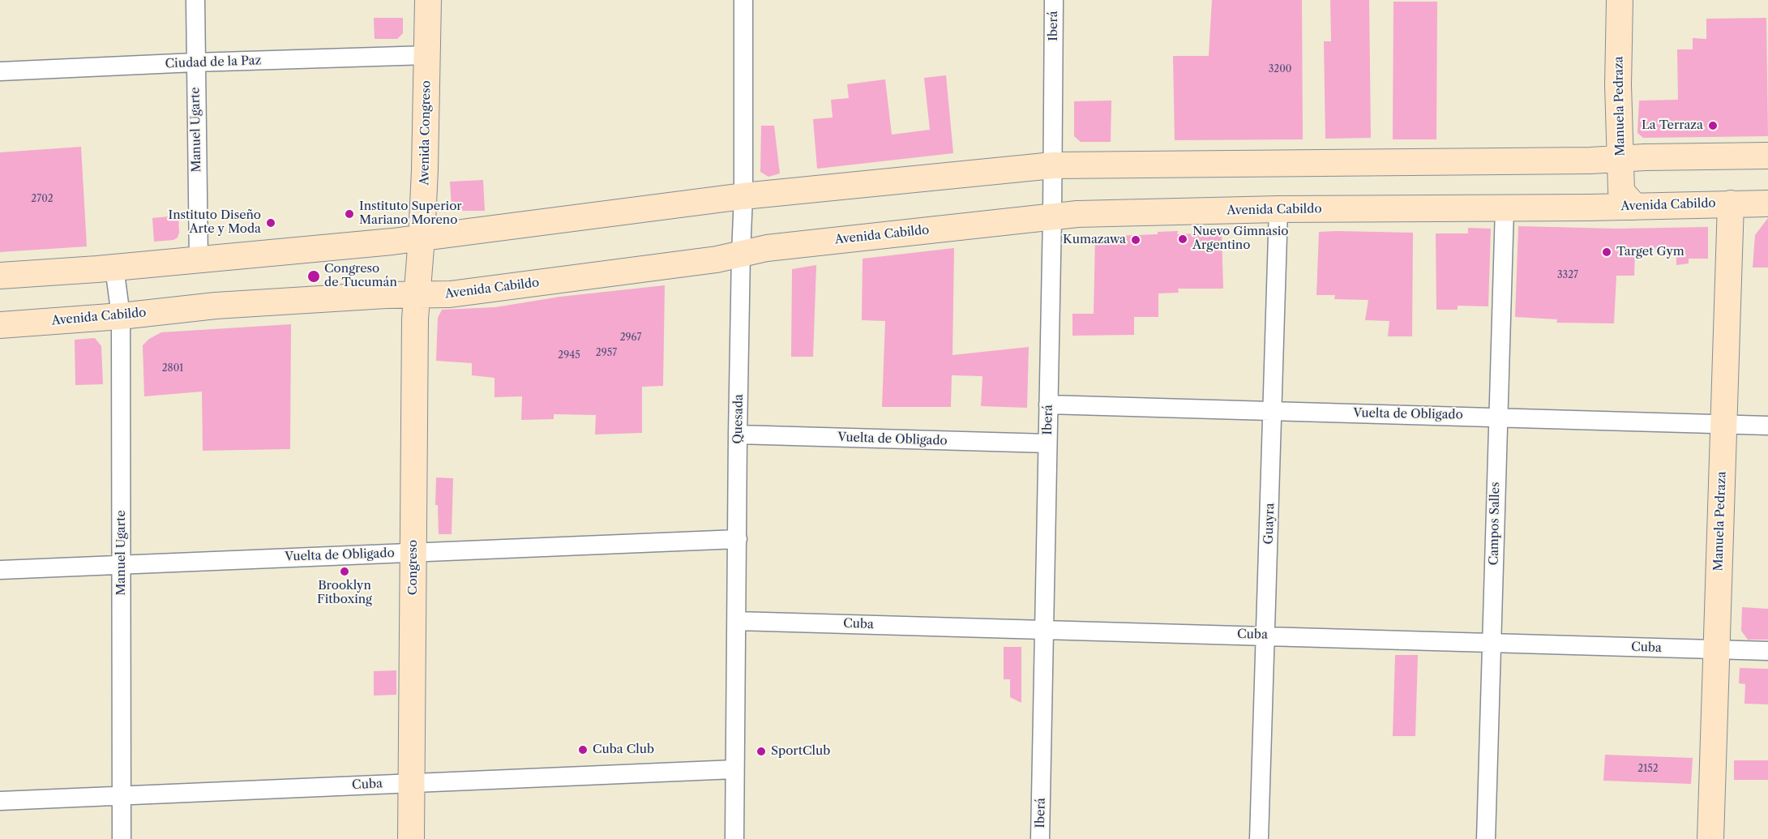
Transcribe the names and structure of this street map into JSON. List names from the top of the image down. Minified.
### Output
{"streets":{"main road":["Manuela Pedraza","Avenida Congreso","Avenida Cabildo","Congreso"],"street":["Iberá","Ciudad de la Paz","Manuel Ugarte","Vuelta de Obligado","Quesada","Guayra","Campos Salles","Cuba"]},"crossings":[["Iberá","Avenida Cabildo"],["Iberá","Vuelta de Obligado"],["Iberá","Cuba"],["Ciudad de la Paz","Manuel Ugarte"],["Ciudad de la Paz","Avenida Congreso"],["Manuela Pedraza","Avenida Cabildo"],["Manuela Pedraza","Vuelta de Obligado"],["Manuela Pedraza","Cuba"],["Manuel Ugarte","Avenida Cabildo"],["Manuel Ugarte","Vuelta de Obligado"],["Manuel Ugarte","Cuba"],["Avenida Congreso","Avenida Cabildo"],["Avenida Congreso","Congreso"],["Avenida Cabildo","Quesada"],["Avenida Cabildo","Guayra"],["Avenida Cabildo","Campos Salles"],["Avenida Cabildo","Congreso"],["Vuelta de Obligado","Quesada"],["Vuelta de Obligado","Guayra"],["Vuelta de Obligado","Campos Salles"],["Vuelta de Obligado","Congreso"],["Quesada","Cuba"],["Guayra","Cuba"],["Campos Salles","Cuba"],["Congreso","Cuba"]],"places":["La Terraza","Instituto Superior Mariano Moreno","Instituto Diseño Arte y Moda","Nuevo Gimnasio Argentino","Kumazawa","Target Gym","Congreso de Tucumán","Brooklyn Fitboxing","Cuba Club","SportClub"],"house_numbers":["3200","2702","3327","2967","2957","2945","2801","2152"]}
